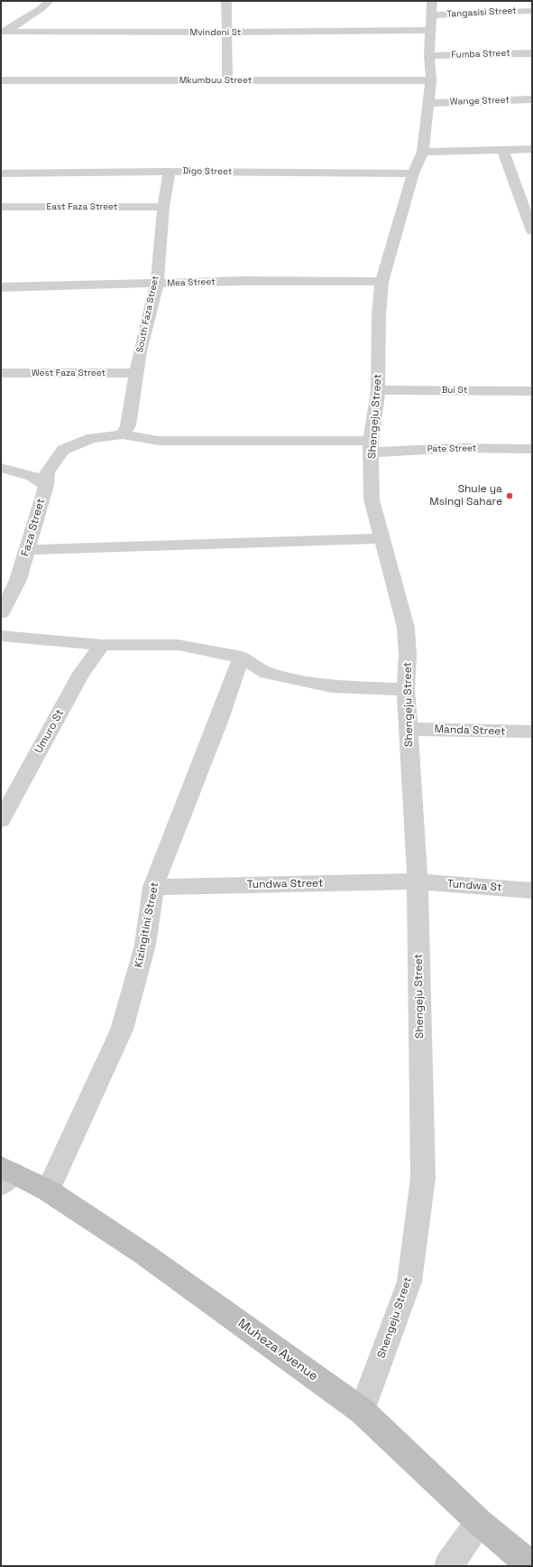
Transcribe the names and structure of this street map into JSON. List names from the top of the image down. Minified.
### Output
{"streets":{"street":["Tangasisi Street","Mvindeni St","Fumba Street","Mkumbuu Street","Wange Street","Digo Street","East Faza Street","Mea Street","South Faza Street","West Faza Street","Bui St","Shengeju Street","Pate Street","Faza Street","Manda Street","Umuro St","Tundwa Street","Tundwa St","Kizingitini Street","Muheza Avenue"]},"crossings":[["Tangasisi Street","Mvindeni St"],["Tangasisi Street","Shengeju Street"],["Mvindeni St","Shengeju Street"],["Fumba Street","Shengeju Street"],["Mkumbuu Street","Shengeju Street"],["Wange Street","Shengeju Street"],["Digo Street","South Faza Street"],["Digo Street","Shengeju Street"],["East Faza Street","South Faza Street"],["Mea Street","South Faza Street"],["Mea Street","Shengeju Street"],["South Faza Street","West Faza Street"],["South Faza Street","Pate Street"],["Bui St","Shengeju Street"],["Shengeju Street","Pate Street"],["Shengeju Street","Manda Street"],["Shengeju Street","Tundwa Street"],["Shengeju Street","Tundwa St"],["Shengeju Street","Muheza Avenue"],["Pate Street","Faza Street"],["Tundwa Street","Tundwa St"],["Tundwa Street","Kizingitini Street"],["Kizingitini Street","Muheza Avenue"]],"places":["Shule ya Msingi Sahare"]}
